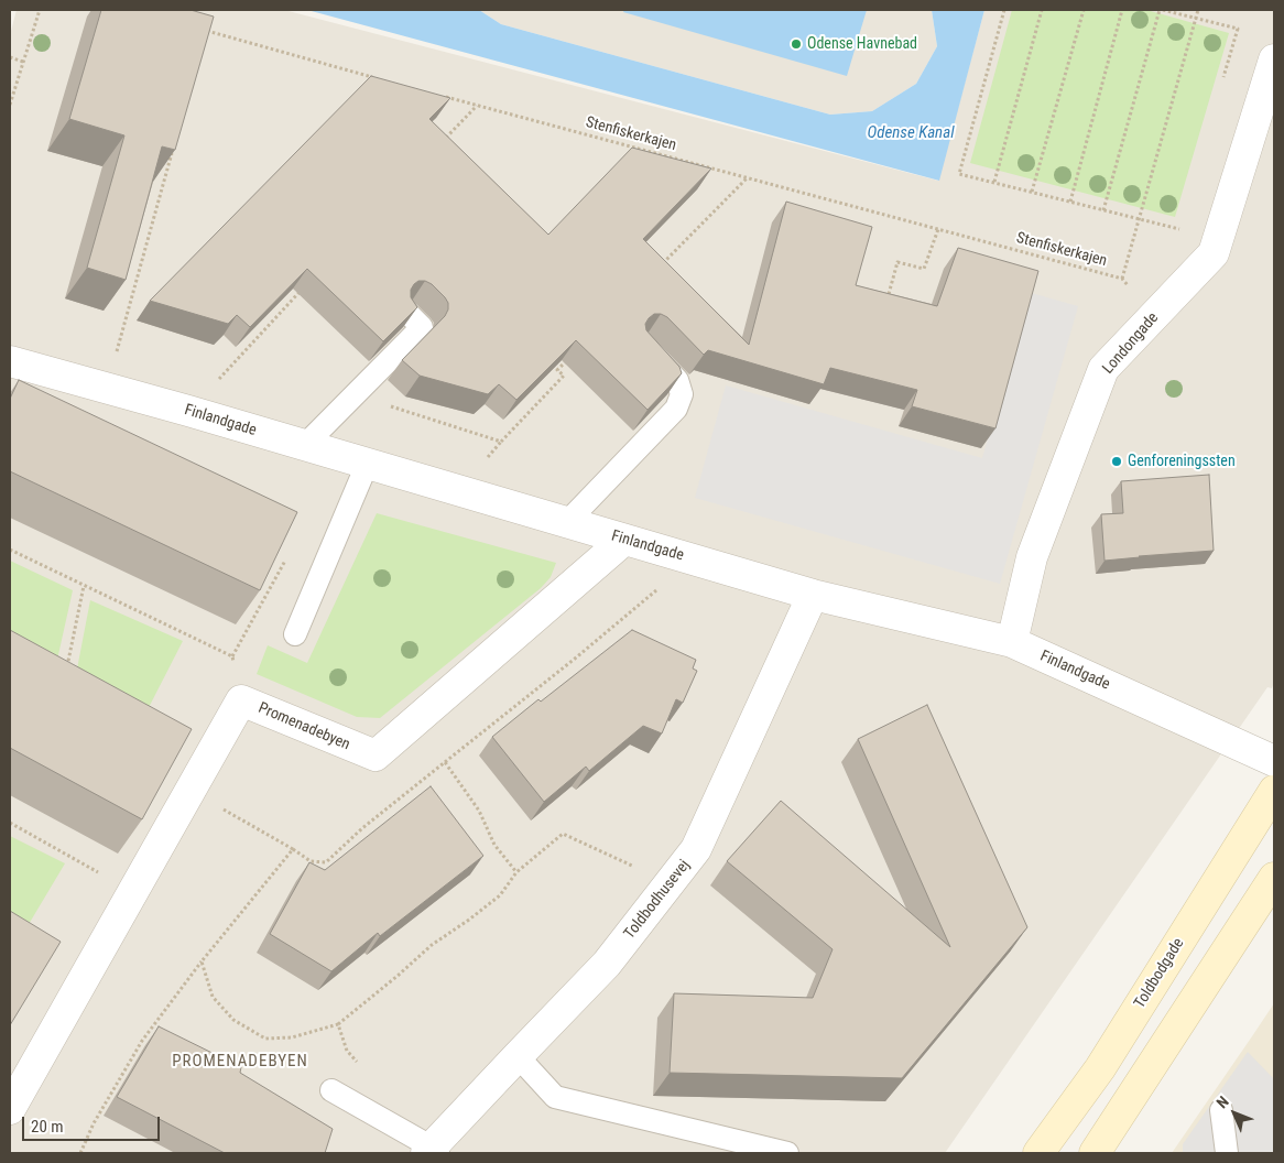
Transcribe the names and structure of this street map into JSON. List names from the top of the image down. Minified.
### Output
{"streets":{"main road":["Toldbodgade"],"street":["Londongade","Finlandgade","Promenadebyen","Toldbodhusevej"],"path":["Stenfiskerkajen"]},"crossings":[["Londongade","Finlandgade"],["Finlandgade","Promenadebyen"],["Finlandgade","Toldbodhusevej"]],"districts":["PROMENADEBYEN"],"water":["Odense Kanal"],"places":["Odense Havnebad","Genforeningssten"],"scale_bar":"20 m","north":"top left"}
